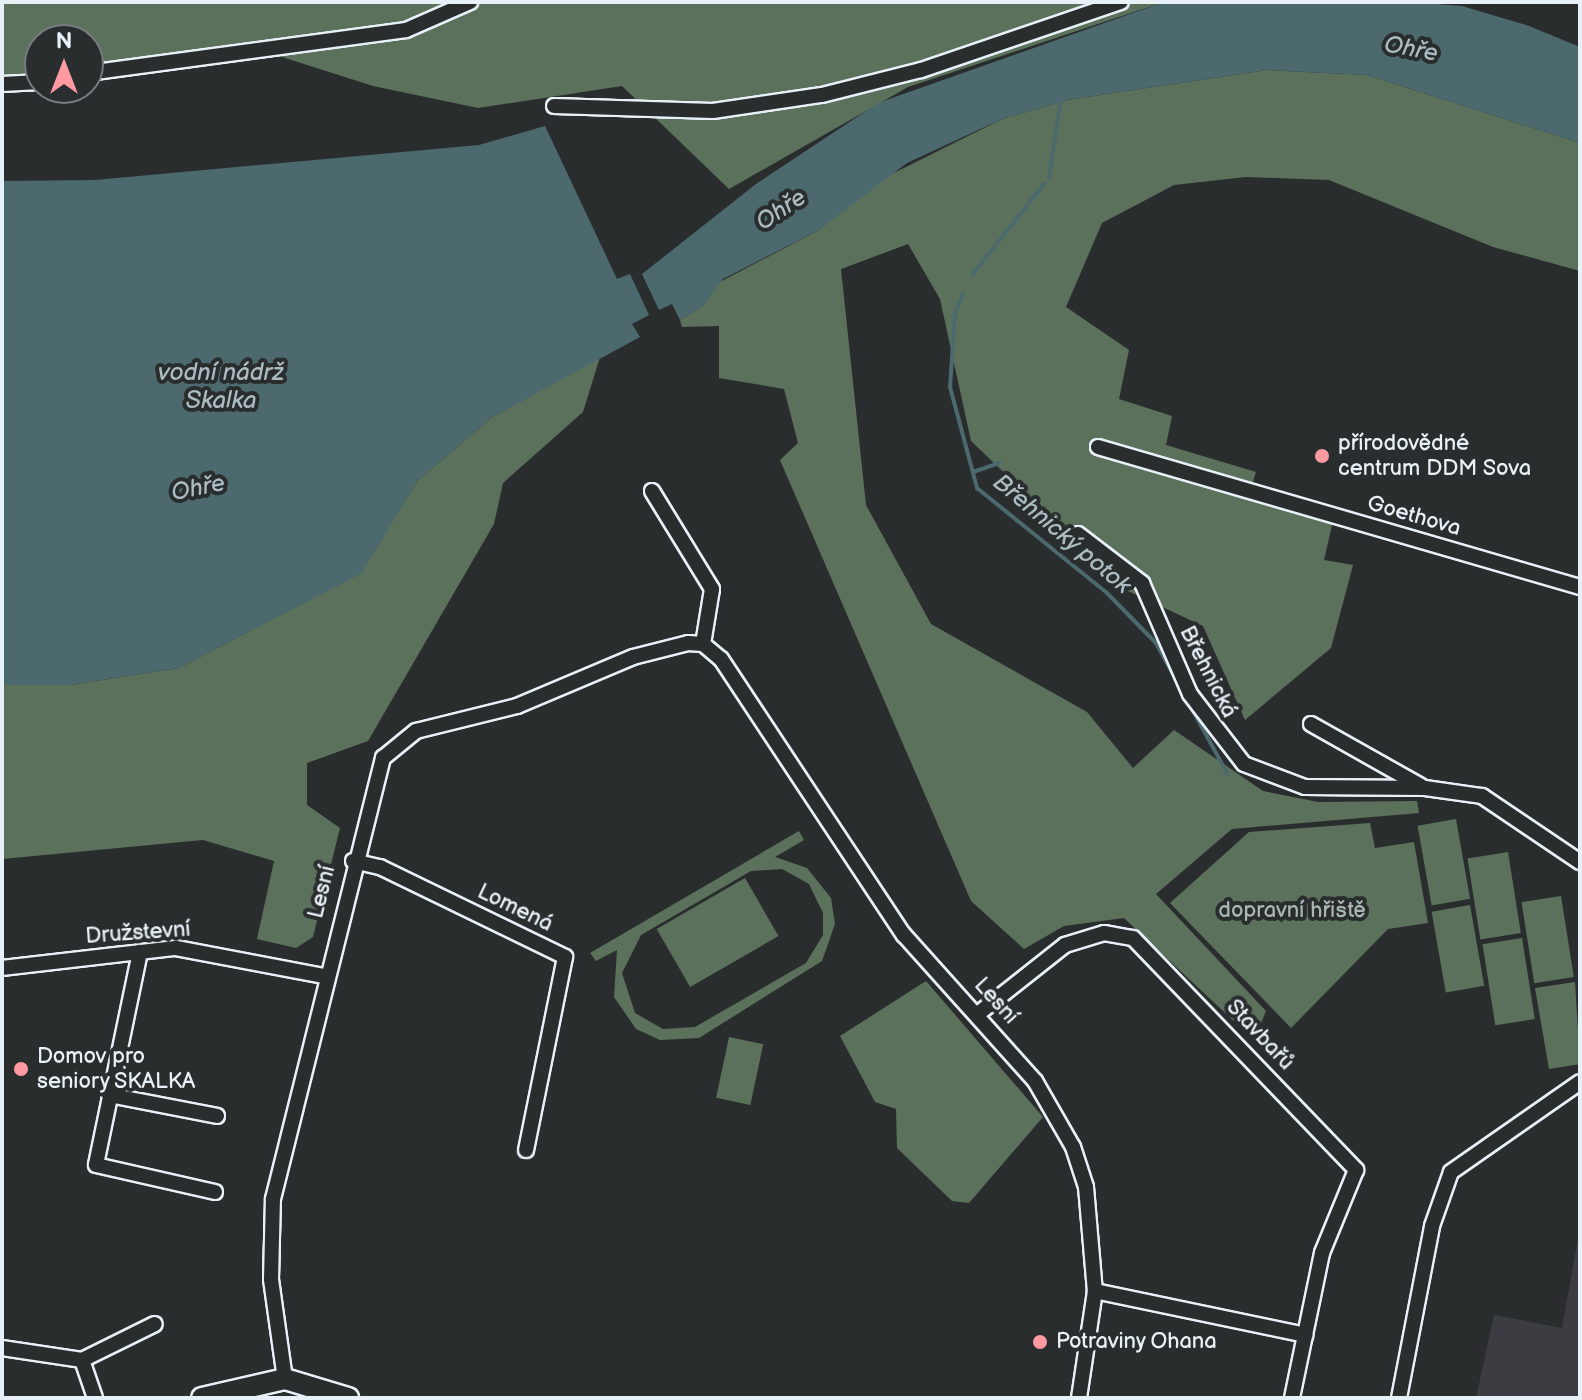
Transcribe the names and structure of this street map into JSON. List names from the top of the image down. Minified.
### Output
{"streets":{"street":["Goethova","Břehnická","Lesní","Lomená","Družstevní","Stavbařů"]},"crossings":[["Lesní","Lomená"],["Lesní","Družstevní"],["Lesní","Stavbařů"]],"water":["Ohře","vodní nádrž Skalka","Břehnický potok"],"parks":["dopravní hřiště"],"places":["přírodovědné centrum DDM Sova","Domov pro seniory SKALKA","Potraviny Ohana"],"north":"top"}
